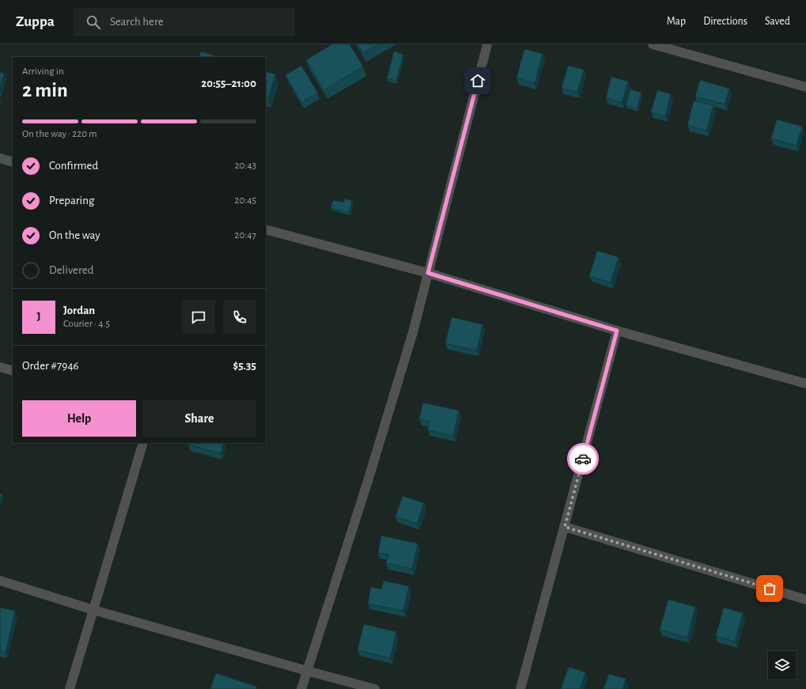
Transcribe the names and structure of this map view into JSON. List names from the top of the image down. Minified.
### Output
{"page":{"header":"Zuppa","search":"Search here","nav":["Map","Directions","Saved"],"heading":["2 min","Arriving in","20:55–21:00"],"panel":["Jordan","Courier · 4.5","Order #7946","$5.35"],"bar":"On the way · 220 m","list":[["Confirmed","20:43"],["Preparing","20:45"],["On the way","20:47"],"Delivered"],"round":"J","buttons":["Help","Share"]}}
